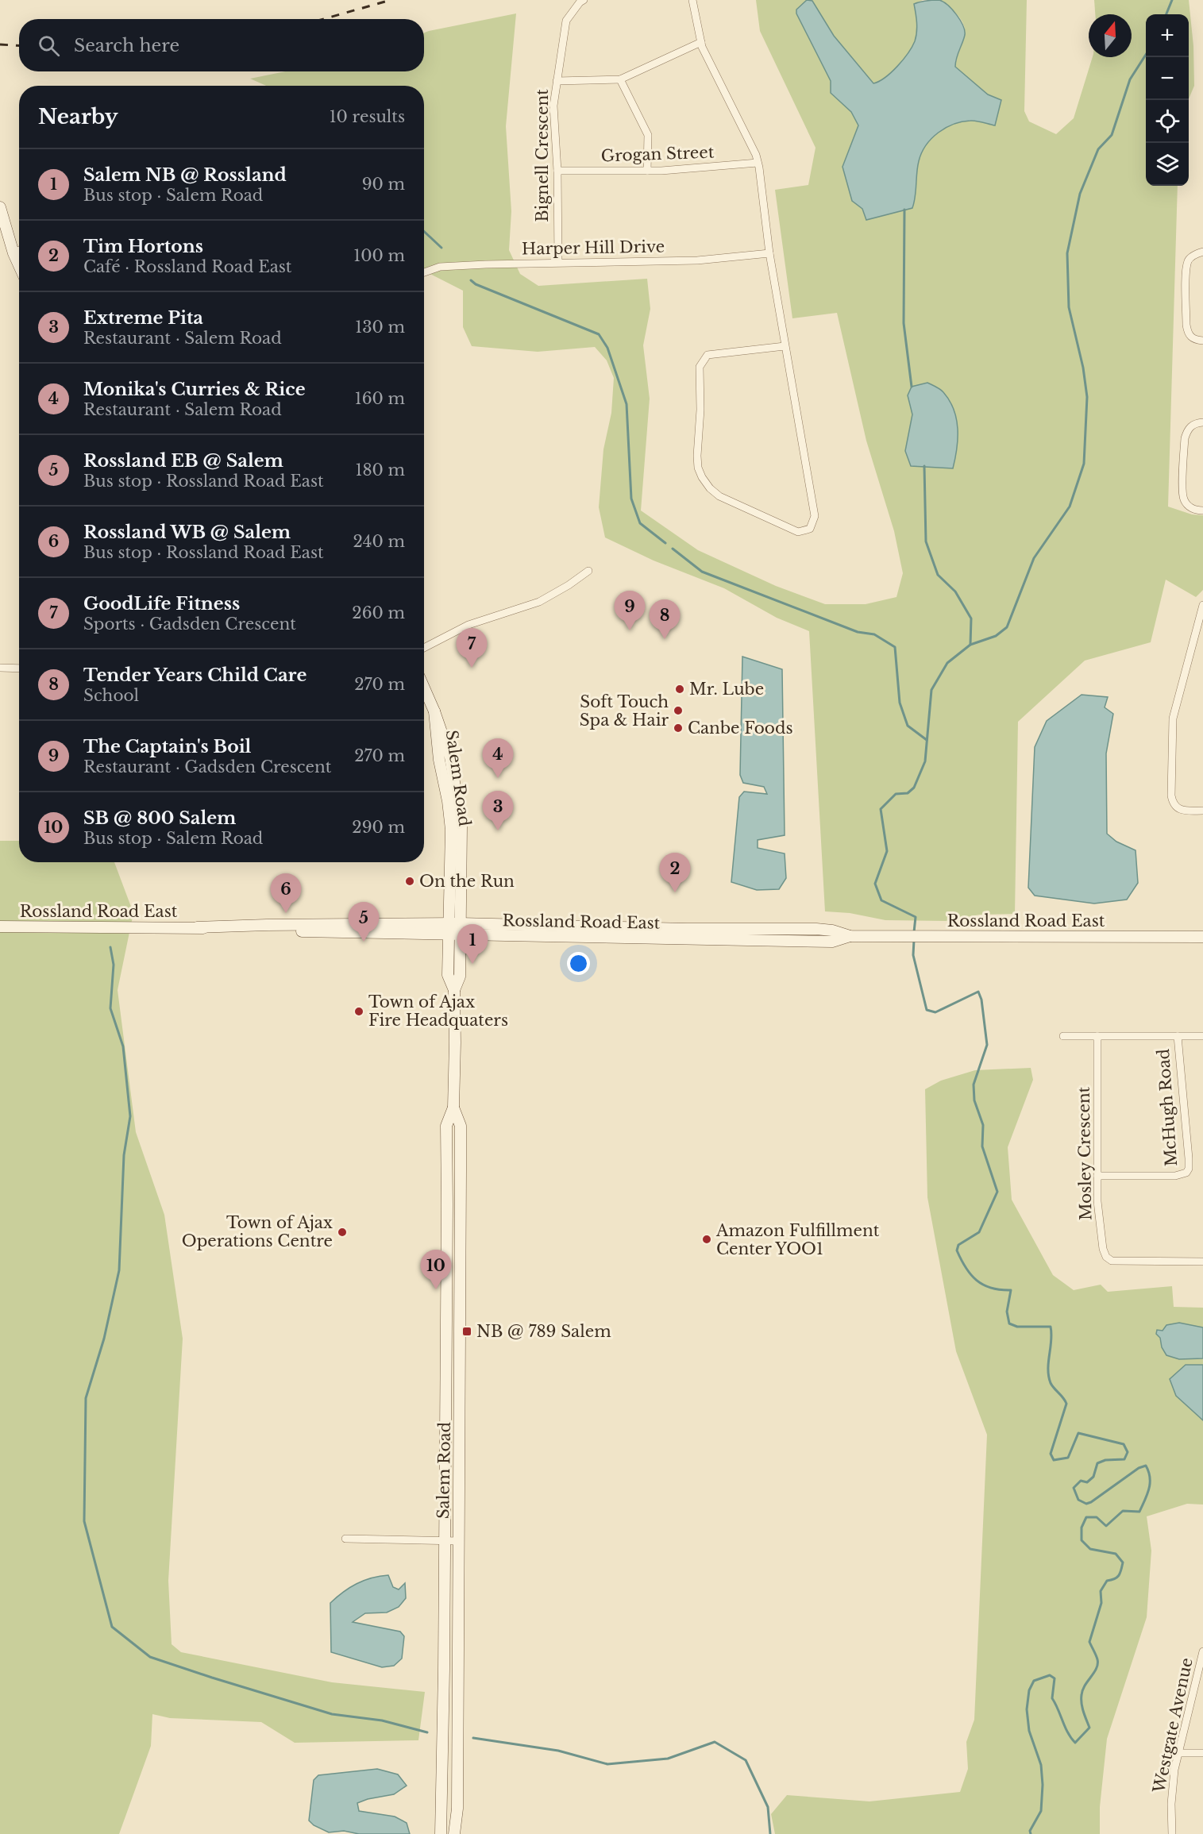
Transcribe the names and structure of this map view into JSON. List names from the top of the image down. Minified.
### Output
{"streets":{"main road":["Salem Road","Rossland Road East"],"street":["Grogan Street","Bignell Crescent","Harper Hill Drive","McHugh Road","Mosley Crescent","Westgate Avenue"]},"crossings":[["Grogan Street","Bignell Crescent"],["Bignell Crescent","Harper Hill Drive"],["Salem Road","Rossland Road East"],["McHugh Road","Mosley Crescent"]],"places":{"other":["Mr. Lube","Soft Touch Spa & Hair","Canbe Foods","On the Run","Town of Ajax Fire Headquaters","Town of Ajax Operations Centre","Amazon Fulfillment Center YOO1"],"transit":["NB @ 789 Salem"]},"north":"top","page":{"map_buttons":["+","−"],"search":"Search here","heading":["Nearby","10 results"],"list":[{"mark":"1","name":"Salem NB @ Rossland","note":"Bus stop · Salem Road","value":"90 m"},{"mark":"2","name":"Tim Hortons","note":"Café · Rossland Road East","value":"100 m"},{"mark":"3","name":"Extreme Pita","note":"Restaurant · Salem Road","value":"130 m"},{"mark":"4","name":"Monika's Curries & Rice","note":"Restaurant · Salem Road","value":"160 m"},{"mark":"5","name":"Rossland EB @ Salem","note":"Bus stop · Rossland Road East","value":"180 m"},{"mark":"6","name":"Rossland WB @ Salem","note":"Bus stop · Rossland Road East","value":"240 m"},{"mark":"7","name":"GoodLife Fitness","note":"Sports · Gadsden Crescent","value":"260 m"},{"mark":"8","name":"Tender Years Child Care","note":"School","value":"270 m"},{"mark":"9","name":"The Captain's Boil","note":"Restaurant · Gadsden Crescent","value":"270 m"},{"mark":"10","name":"SB @ 800 Salem","note":"Bus stop · Salem Road","value":"290 m"}],"pins":["9","8","7","4","3","2","6","5","1","10"]}}
